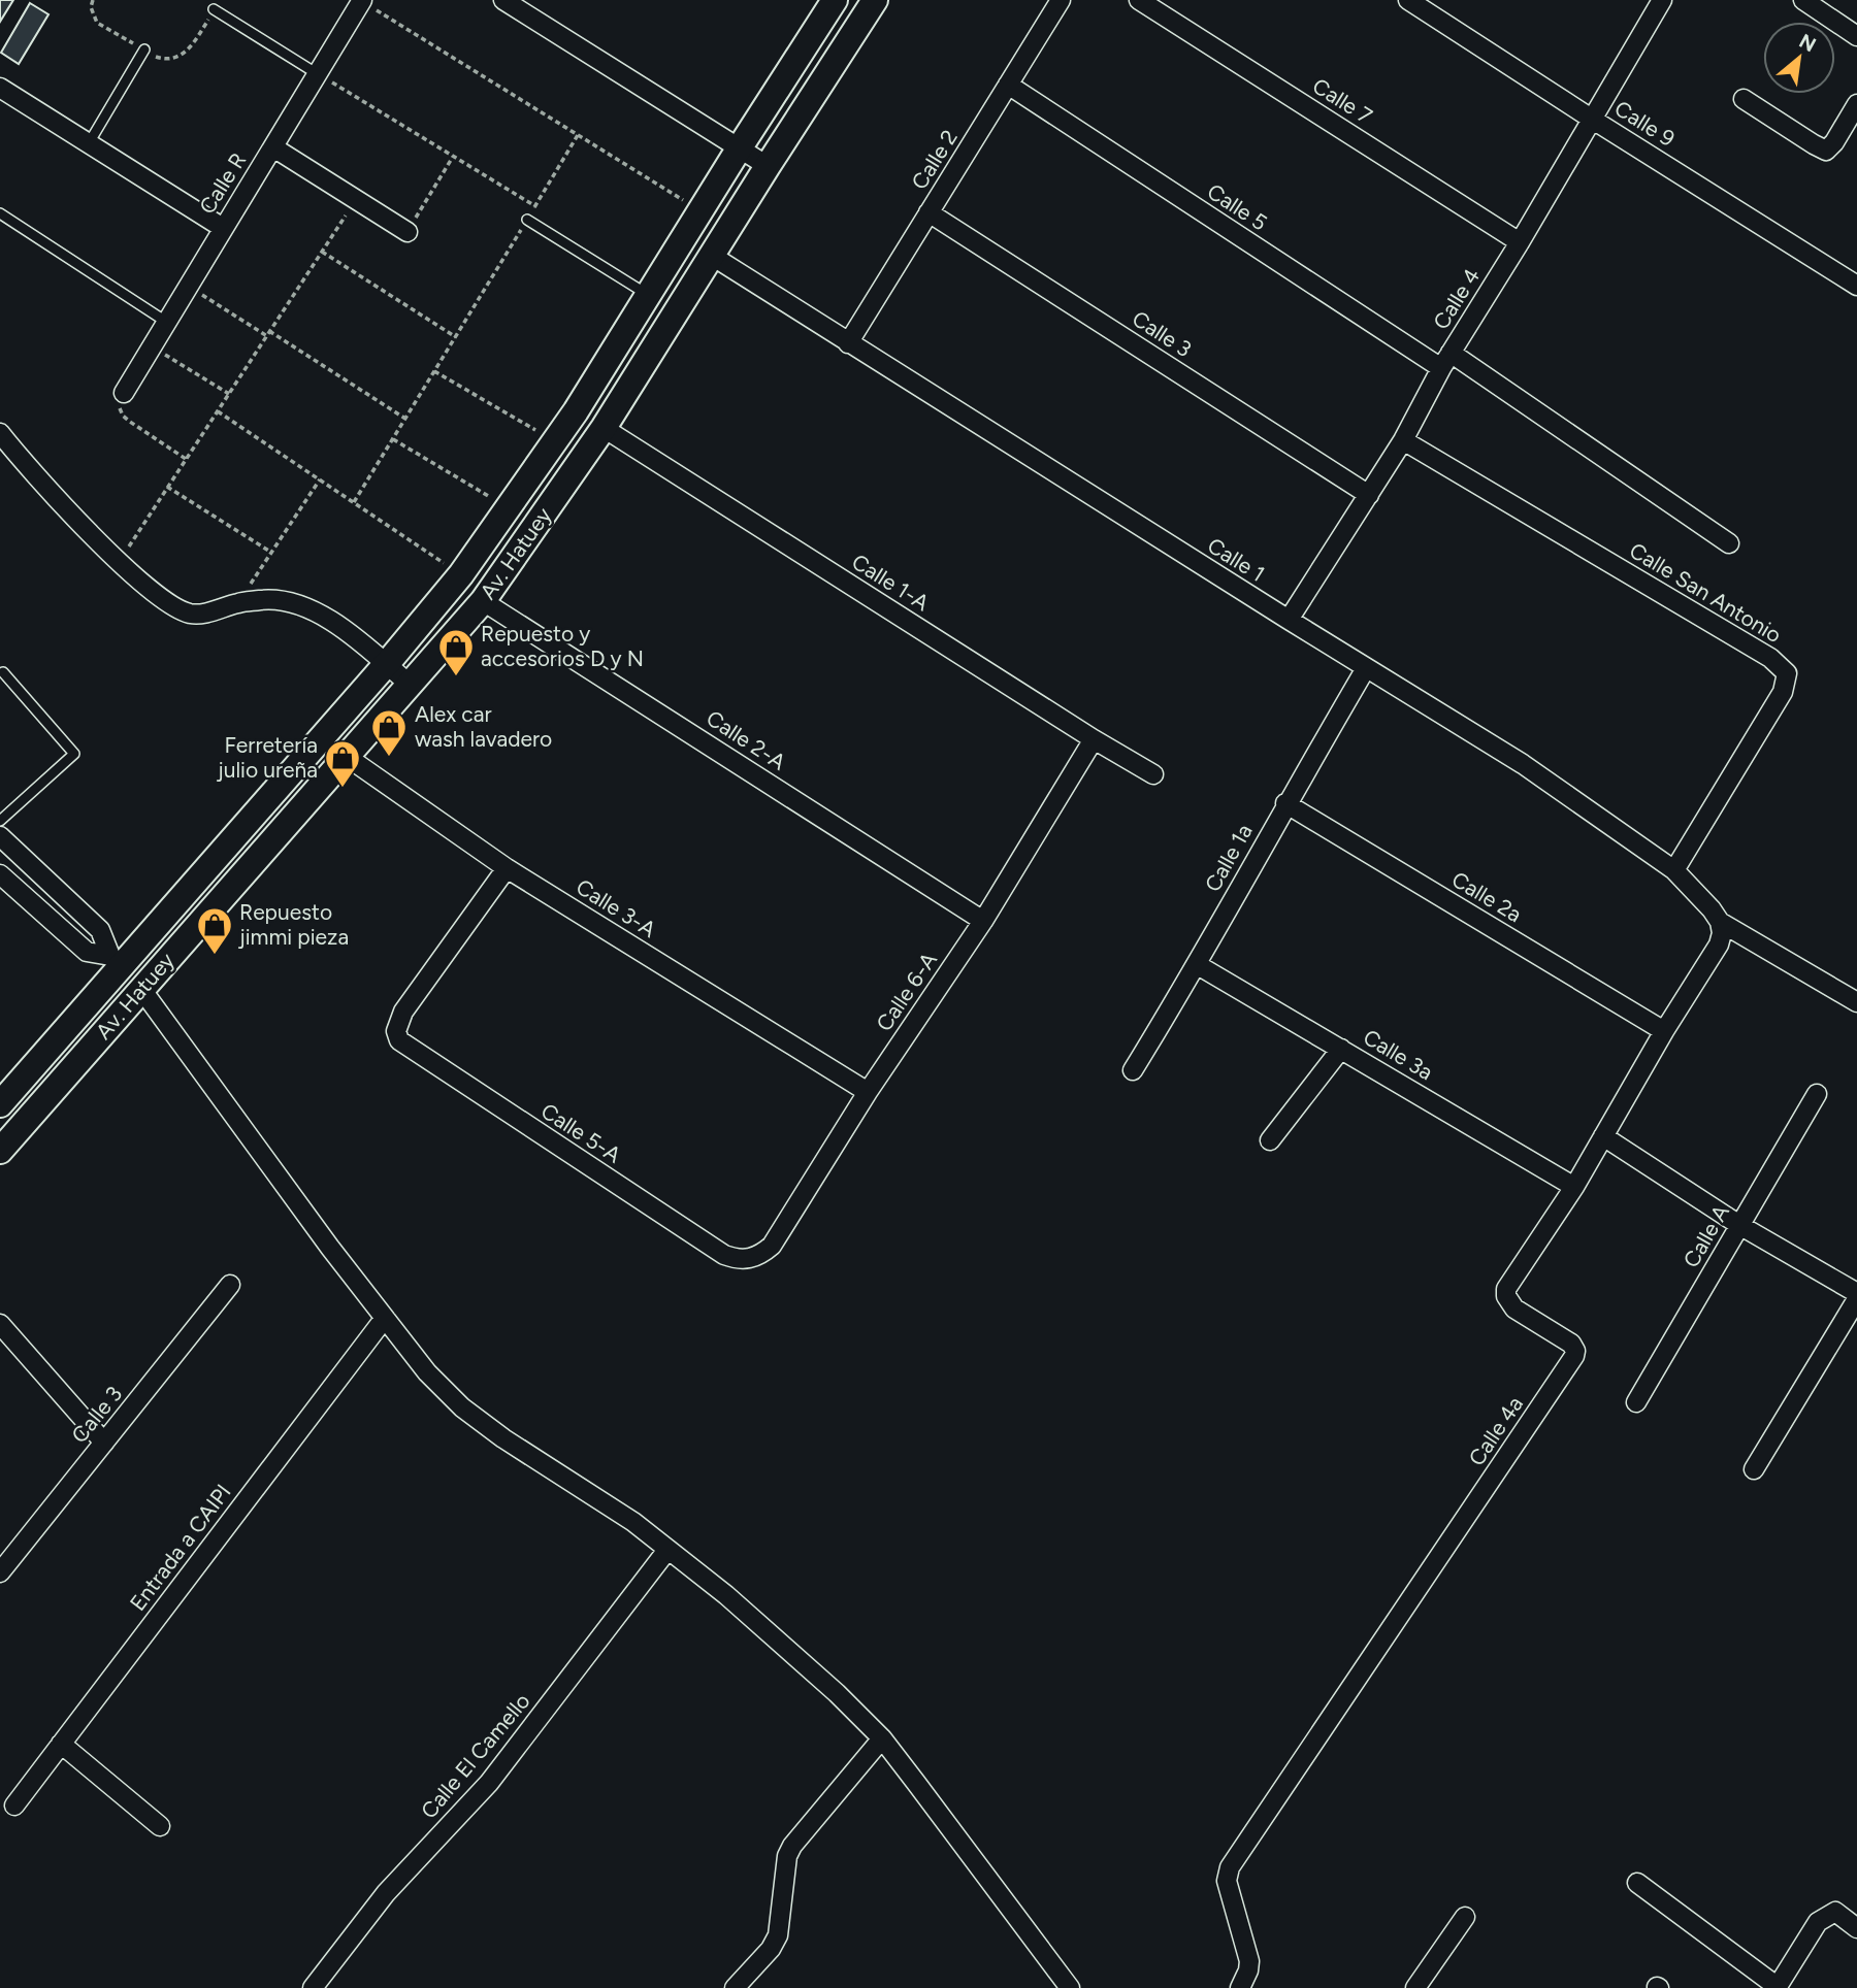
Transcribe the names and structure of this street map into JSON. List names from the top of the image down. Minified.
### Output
{"streets":{"main road":["Av. Hatuey"],"street":["Calle 7","Calle 9","Calle 2","Calle R","Calle 5","Calle 4","Calle 3","Calle 1","Calle 1-A","Calle San Antonio","Calle 2-A","Calle 1a","Calle 2a","Calle 3-A","Calle 6-A","Calle 3a","Calle 5-A","Calle A","Calle 4a","Entrada a CAIPI","Calle El Camello"]},"crossings":[["Calle 7","Calle 4"],["Calle 9","Calle 4"],["Calle 2","Calle 5"],["Calle 2","Calle 3"],["Calle 2","Calle 1"],["Calle 5","Calle 4"],["Calle 4","Calle 3"],["Calle 4","Calle 1"],["Calle 4","Calle San Antonio"],["Av. Hatuey","Calle 1"],["Av. Hatuey","Calle 1-A"],["Av. Hatuey","Calle 2-A"],["Av. Hatuey","Calle 3-A"],["Calle 1","Calle San Antonio"],["Calle 1","Calle 1a"],["Calle 1","Calle 4a"],["Calle 1-A","Calle 6-A"],["Calle 2-A","Calle 6-A"],["Calle 1a","Calle 2a"],["Calle 1a","Calle 3a"],["Calle 2a","Calle 4a"],["Calle 3-A","Calle 6-A"],["Calle 3-A","Calle 5-A"],["Calle 6-A","Calle 5-A"],["Calle 3a","Calle 4a"]],"places":{"shop":["Repuesto y accesorios D y N","Alex car wash lavadero","Ferretería julio ureña","Repuesto jimmi pieza"]},"north":"top right"}
